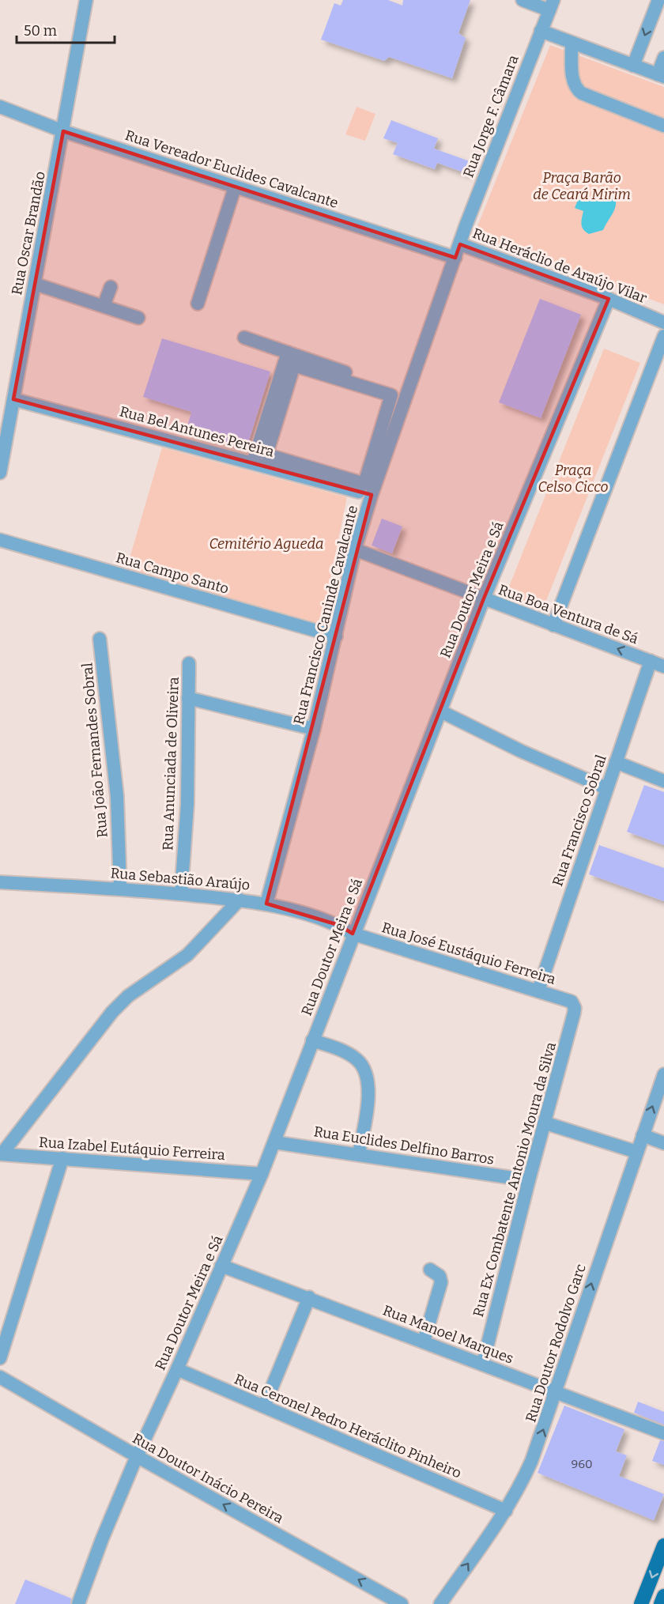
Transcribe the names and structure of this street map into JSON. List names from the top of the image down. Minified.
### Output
{"streets":{"street":["Rua Jorge F. Câmara","Rua Vereador Euclides Cavalcante","Rua Oscar Brandão","Rua Heráclio de Araújo Vilar","Rua Bel Antunes Pereira","Rua Campo Santo","Rua Doutor Meira e Sá","Rua Boa Ventura de Sá","Rua Francisco Caninde Cavalcante","Rua João Fernandes Sobral","Rua Anunciada de Oliveira","Rua Francisco Sobral","Rua Sebastião Araújo","Rua José Eustáquio Ferreira","Rua Euclides Delfino Barros","Rua Izabel Eutáquio Ferreira","Rua Ex Combatente Antonio Moura da Silva","Rua Manoel Marques","Rua Doutor Rodolvo Garc","Rua Ceronel Pedro Heráclito Pinheiro","Rua Doutor Inácio Pereira"]},"crossings":[["Rua Jorge F. Câmara","Rua Vereador Euclides Cavalcante"],["Rua Jorge F. Câmara","Rua Heráclio de Araújo Vilar"],["Rua Jorge F. Câmara","Rua Francisco Caninde Cavalcante"],["Rua Vereador Euclides Cavalcante","Rua Oscar Brandão"],["Rua Vereador Euclides Cavalcante","Rua Francisco Caninde Cavalcante"],["Rua Oscar Brandão","Rua Bel Antunes Pereira"],["Rua Heráclio de Araújo Vilar","Rua Doutor Meira e Sá"],["Rua Bel Antunes Pereira","Rua Francisco Caninde Cavalcante"],["Rua Campo Santo","Rua Francisco Caninde Cavalcante"],["Rua Doutor Meira e Sá","Rua Boa Ventura de Sá"],["Rua Doutor Meira e Sá","Rua Sebastião Araújo"],["Rua Doutor Meira e Sá","Rua José Eustáquio Ferreira"],["Rua Doutor Meira e Sá","Rua Euclides Delfino Barros"],["Rua Doutor Meira e Sá","Rua Izabel Eutáquio Ferreira"],["Rua Doutor Meira e Sá","Rua Manoel Marques"],["Rua Doutor Meira e Sá","Rua Ceronel Pedro Heráclito Pinheiro"],["Rua Doutor Meira e Sá","Rua Doutor Inácio Pereira"],["Rua Boa Ventura de Sá","Rua Francisco Caninde Cavalcante"],["Rua Boa Ventura de Sá","Rua Francisco Sobral"],["Rua Francisco Caninde Cavalcante","Rua Sebastião Araújo"],["Rua João Fernandes Sobral","Rua Sebastião Araújo"],["Rua Anunciada de Oliveira","Rua Sebastião Araújo"],["Rua Francisco Sobral","Rua José Eustáquio Ferreira"],["Rua Sebastião Araújo","Rua José Eustáquio Ferreira"],["Rua José Eustáquio Ferreira","Rua Ex Combatente Antonio Moura da Silva"],["Rua Euclides Delfino Barros","Rua Ex Combatente Antonio Moura da Silva"],["Rua Ex Combatente Antonio Moura da Silva","Rua Manoel Marques"],["Rua Manoel Marques","Rua Doutor Rodolvo Garc"],["Rua Doutor Rodolvo Garc","Rua Ceronel Pedro Heráclito Pinheiro"]],"one_way":["Rua Doutor Rodolvo Garc","Rua Doutor Inácio Pereira"],"parks":["Praça Barão de Ceará Mirim","Praça Celso Cicco","Cemitério Agueda"],"house_numbers":["960"],"scale_bar":"50 m"}
